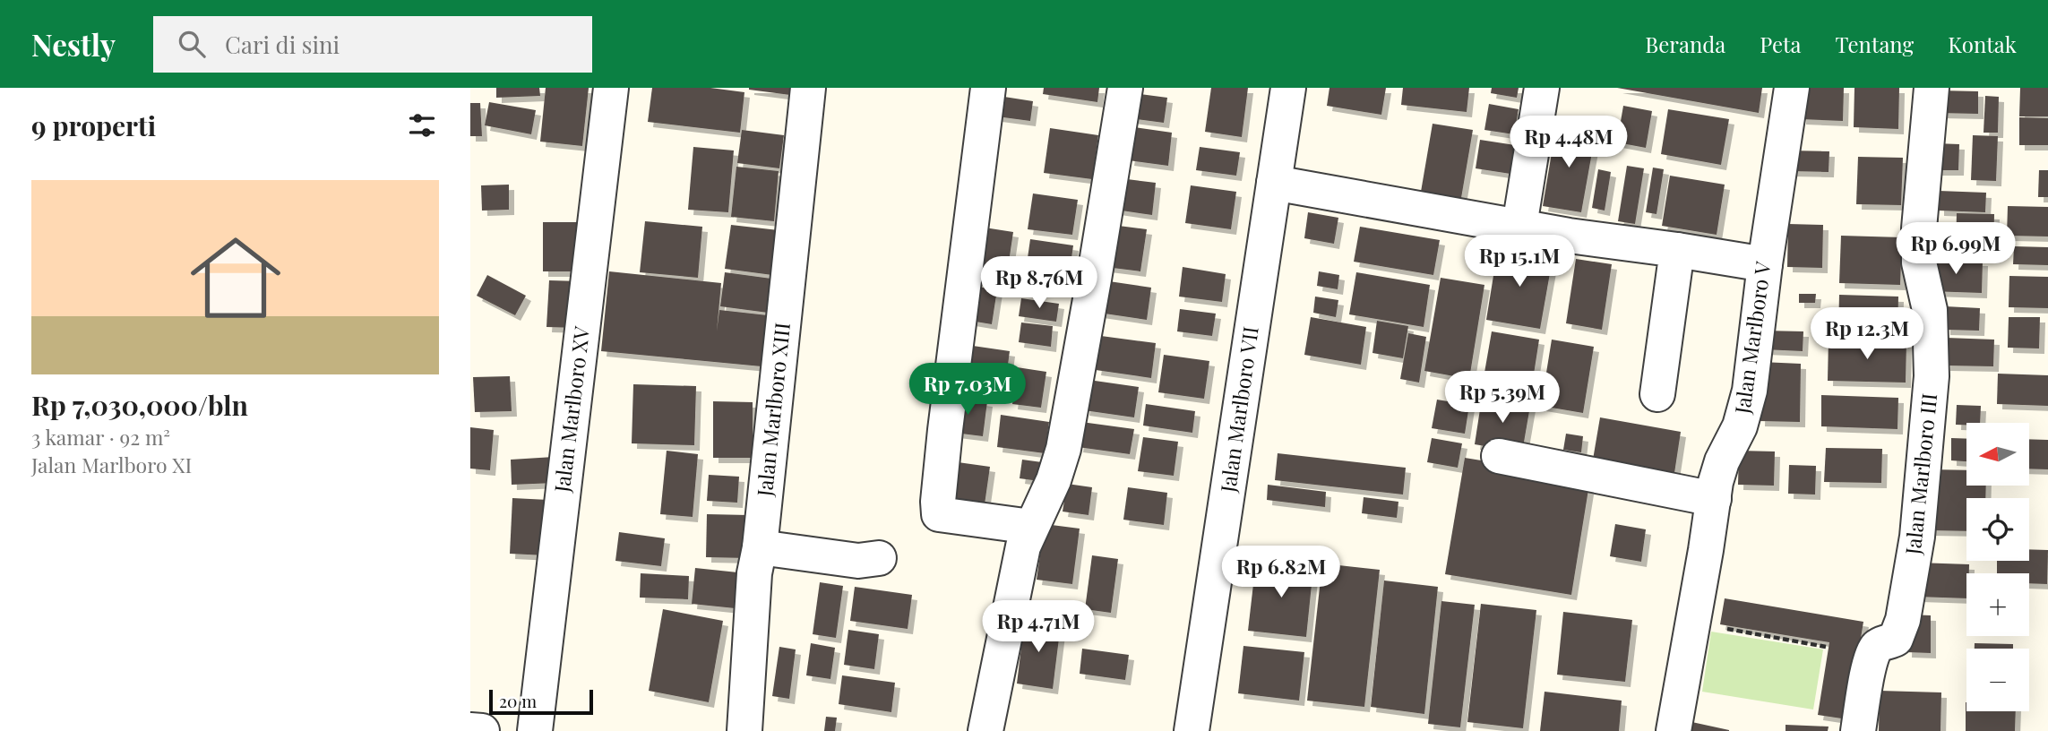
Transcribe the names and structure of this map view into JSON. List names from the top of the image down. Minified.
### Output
{"streets":{"street":["Jalan Marlboro V","Jalan Marlboro XV","Jalan Marlboro XIII","Jalan Marlboro VII","Jalan Marlboro III"]},"scale_bar":"20 m","north":"left","page":{"header":"Nestly","search":"Cari di sini","nav":["Beranda","Peta","Tentang","Kontak"],"heading":"9 properti","price":["Rp 4.48M","Rp 6.99M","Rp 15.1M","Rp 8.76M","Rp 12.3M","Rp 7.03M","Rp 5.39M","Rp 6.82M","Rp 4.71M"],"list":[{"name":"Rp 7,030,000/bln","note":"3 kamar · 92 m² · Jalan Marlboro XI"}],"map_buttons":["+","−"],"scale":"20 m"}}
